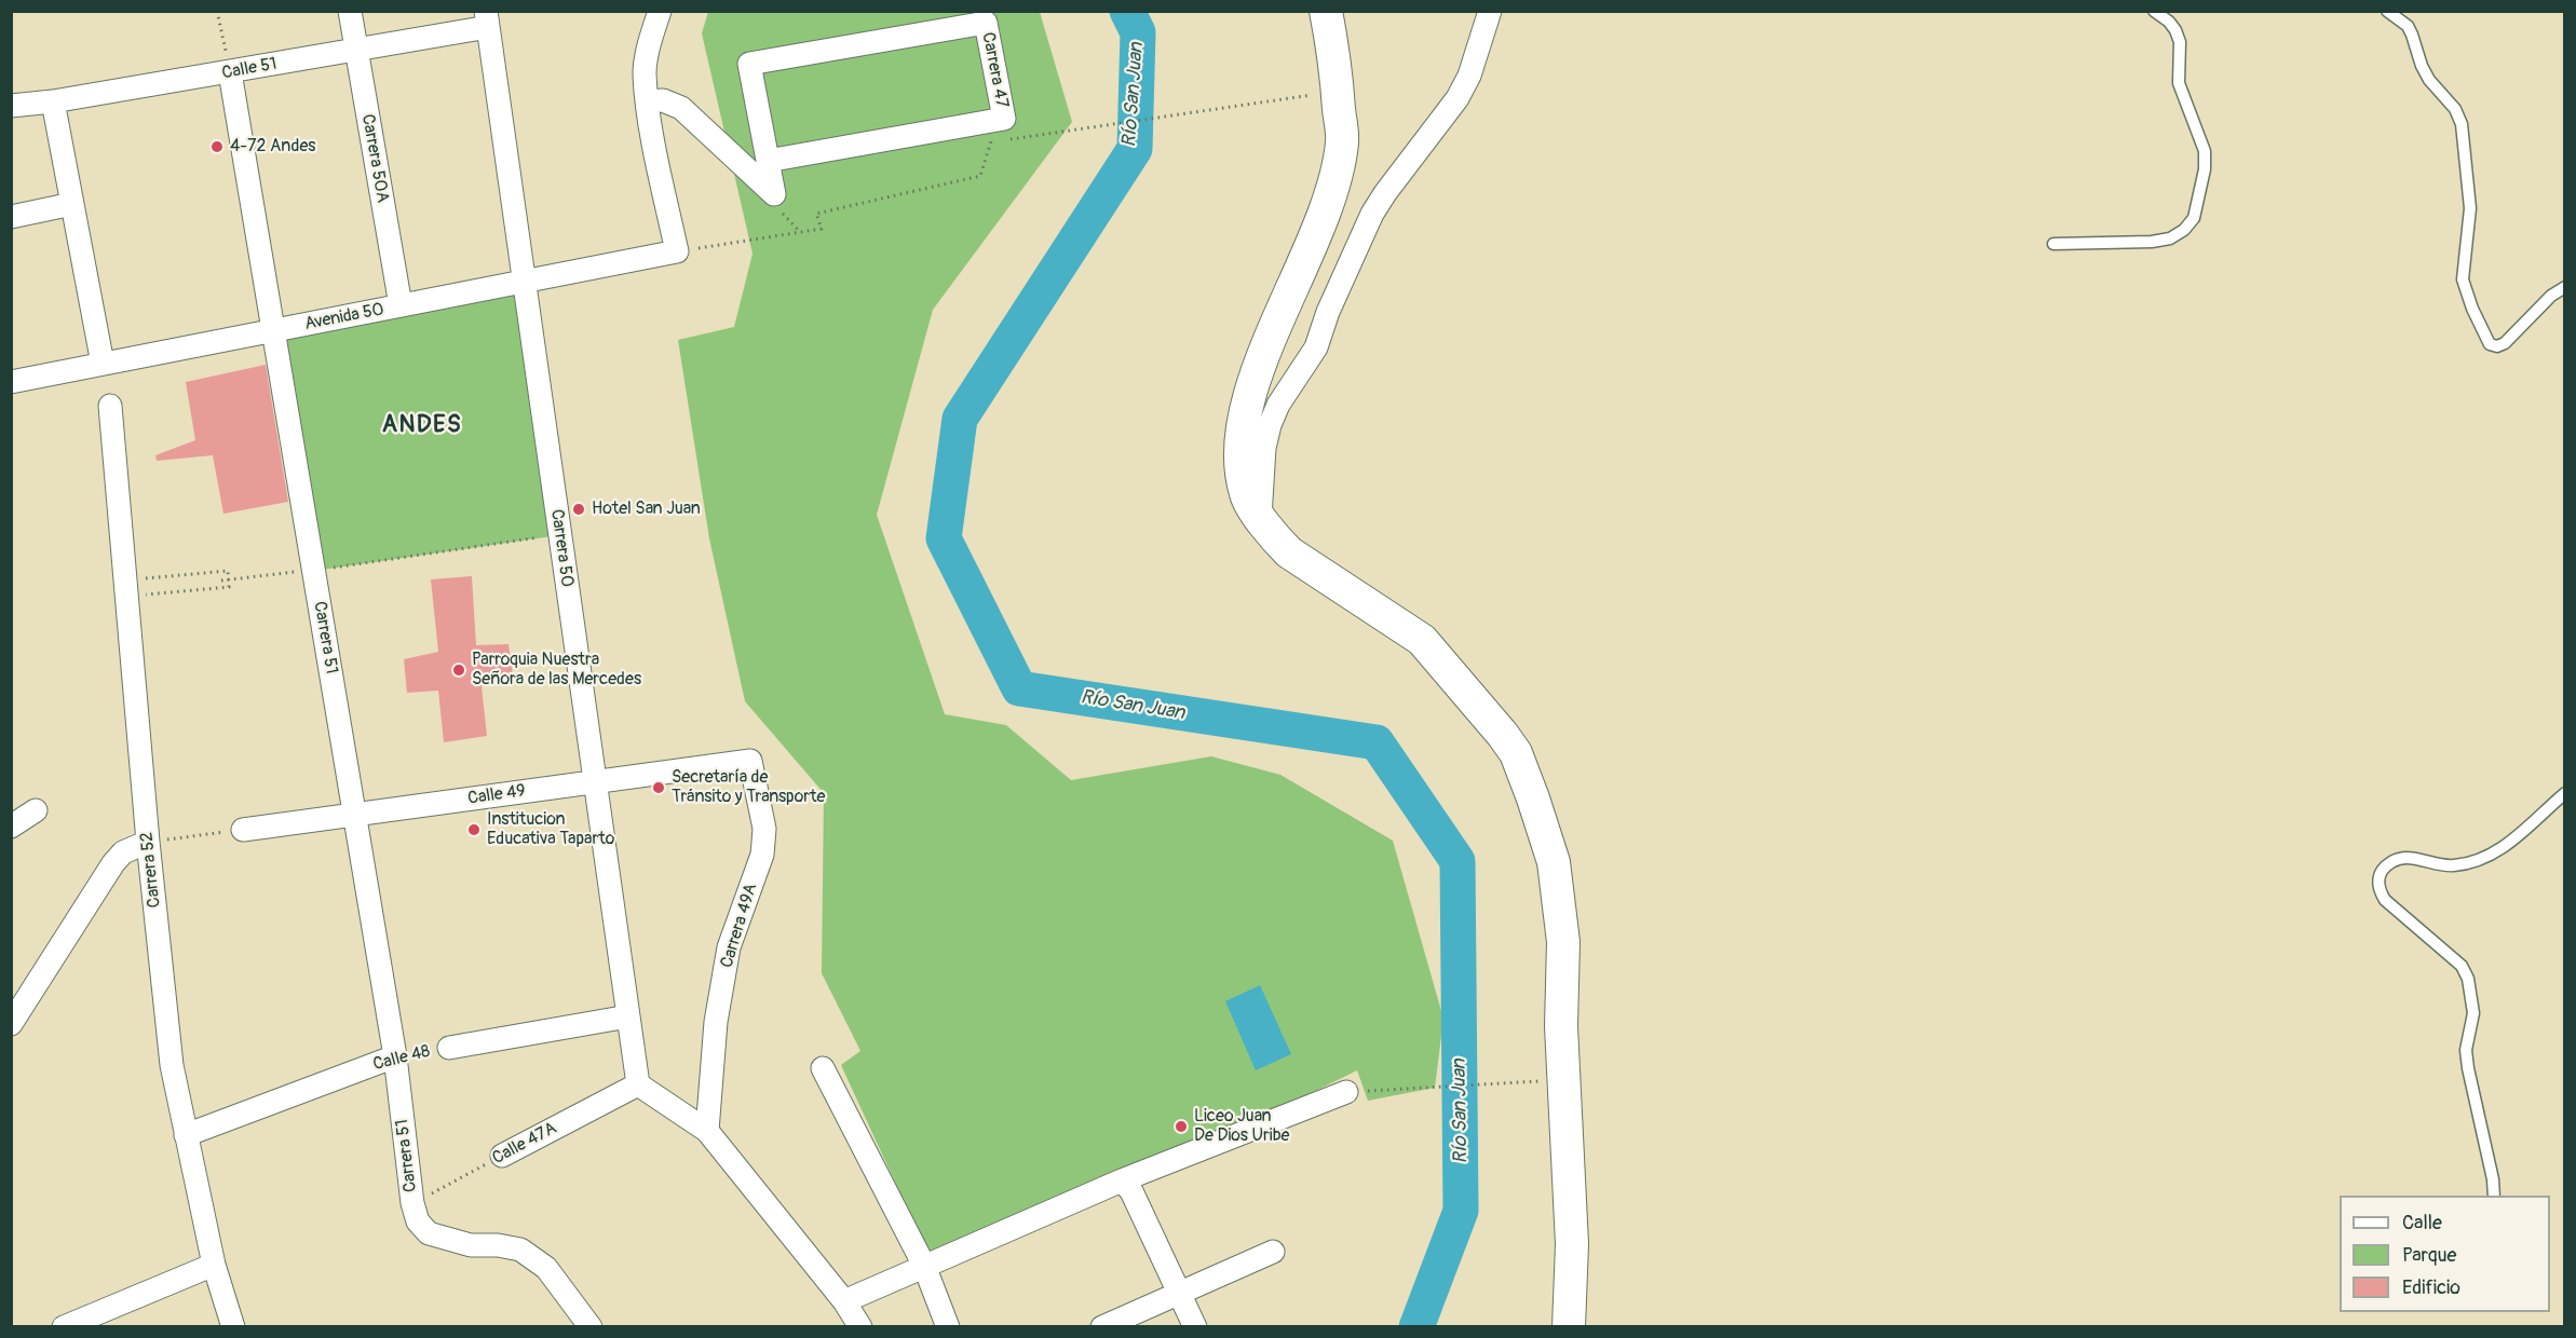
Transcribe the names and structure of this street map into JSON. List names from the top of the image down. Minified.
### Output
{"streets":{"street":["Calle 51","Carrera 47","Carrera 50A","Avenida 50","Carrera 50","Carrera 51","Calle 49","Carrera 52","Carrera 49A","Calle 48","Calle 47A"]},"crossings":[["Calle 51","Carrera 50A"],["Calle 51","Carrera 50"],["Calle 51","Carrera 51"],["Carrera 50A","Avenida 50"],["Avenida 50","Carrera 50"],["Avenida 50","Carrera 51"],["Carrera 50","Calle 49"],["Carrera 50","Calle 48"],["Carrera 50","Calle 47A"],["Carrera 51","Calle 49"],["Carrera 51","Calle 48"],["Carrera 51","Calle 47A"],["Calle 49","Carrera 49A"],["Carrera 52","Calle 48"]],"districts":["ANDES"],"water":["Río San Juan"],"places":["4-72 Andes","Hotel San Juan","Parroquia Nuestra Señora de las Mercedes","Secretaría de Tránsito y Transporte","Institucion Educativa Taparto","Liceo Juan De Dios Uribe"],"legend":["Calle","Parque","Edificio"]}
